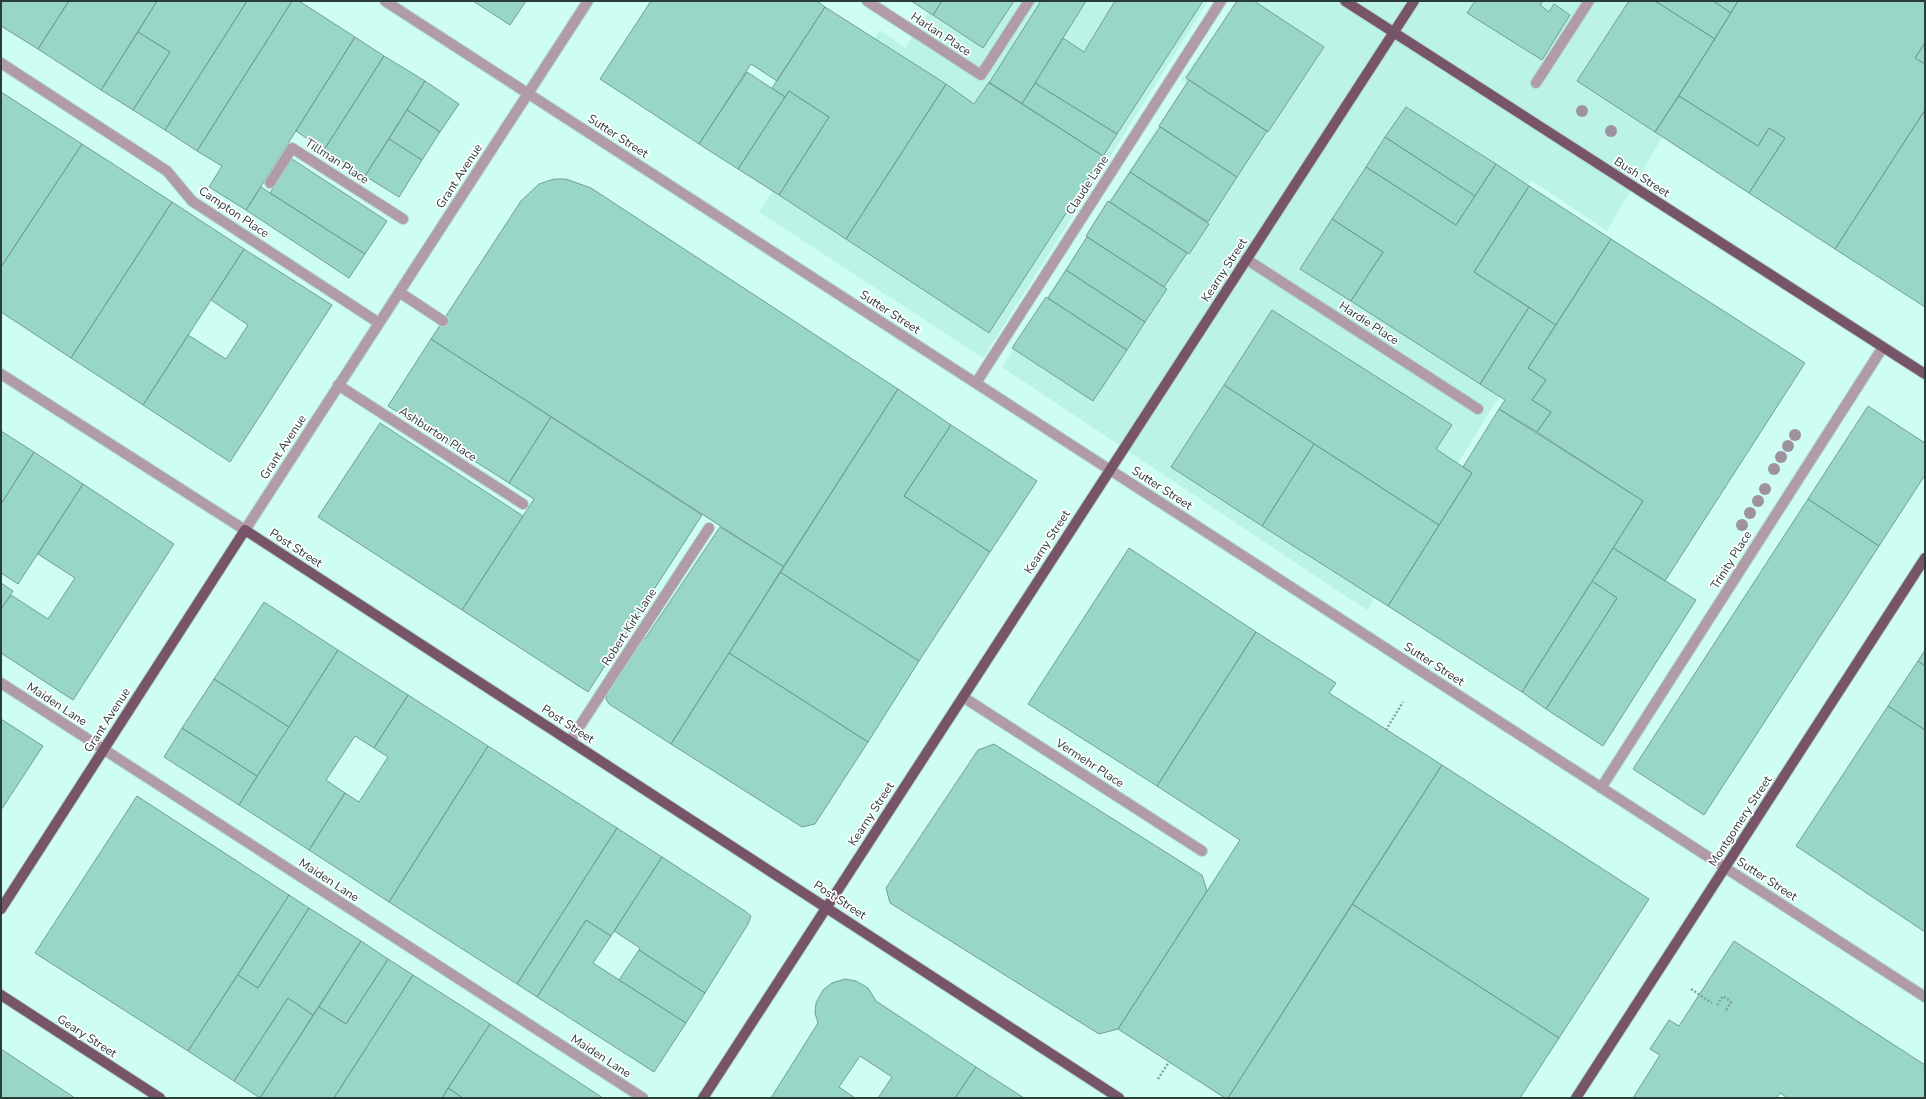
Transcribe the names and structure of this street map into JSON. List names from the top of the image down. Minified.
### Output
{"streets":{"main road":["Grant Avenue","Bush Street","Kearny Street","Post Street","Montgomery Street","Geary Street"],"street":["Harlan Place","Sutter Street","Tillman Place","Claude Lane","Campton Place","Hardie Place","Ashburton Place","Trinity Place","Robert Kirk Lane","Maiden Lane","Vermehr Place"]},"crossings":[["Sutter Street","Grant Avenue"],["Sutter Street","Claude Lane"],["Sutter Street","Kearny Street"],["Sutter Street","Trinity Place"],["Sutter Street","Montgomery Street"],["Grant Avenue","Campton Place"],["Grant Avenue","Ashburton Place"],["Grant Avenue","Post Street"],["Grant Avenue","Maiden Lane"],["Bush Street","Kearny Street"],["Bush Street","Trinity Place"],["Kearny Street","Hardie Place"],["Kearny Street","Post Street"],["Kearny Street","Vermehr Place"],["Post Street","Robert Kirk Lane"]]}
